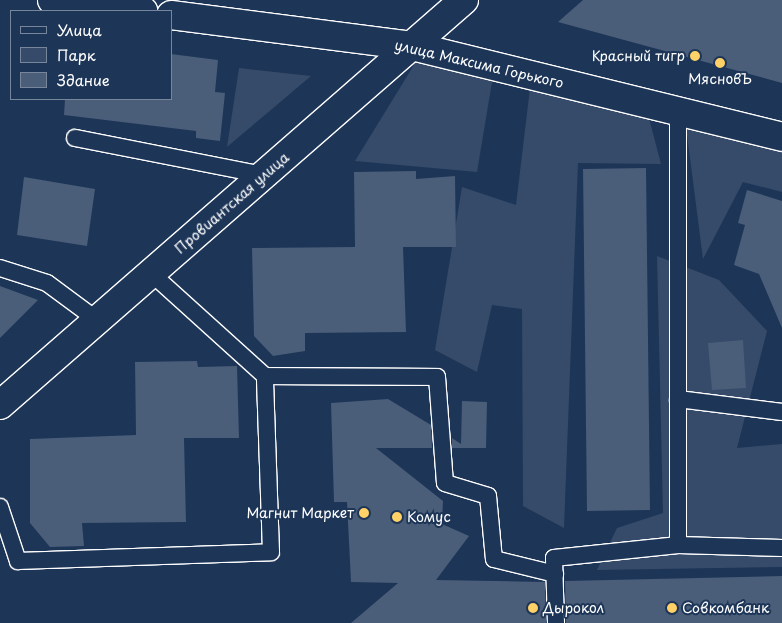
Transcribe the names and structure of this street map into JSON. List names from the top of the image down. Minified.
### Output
{"streets":{"street":["улица Максима Горького","Провиантская улица"]},"crossings":[["улица Максима Горького","Провиантская улица"]],"places":["Красный тигр","МясновЪ","Магнит Маркет","Комус","Дырокол","Совкомбанк"],"legend":["Улица","Парк","Здание"]}
